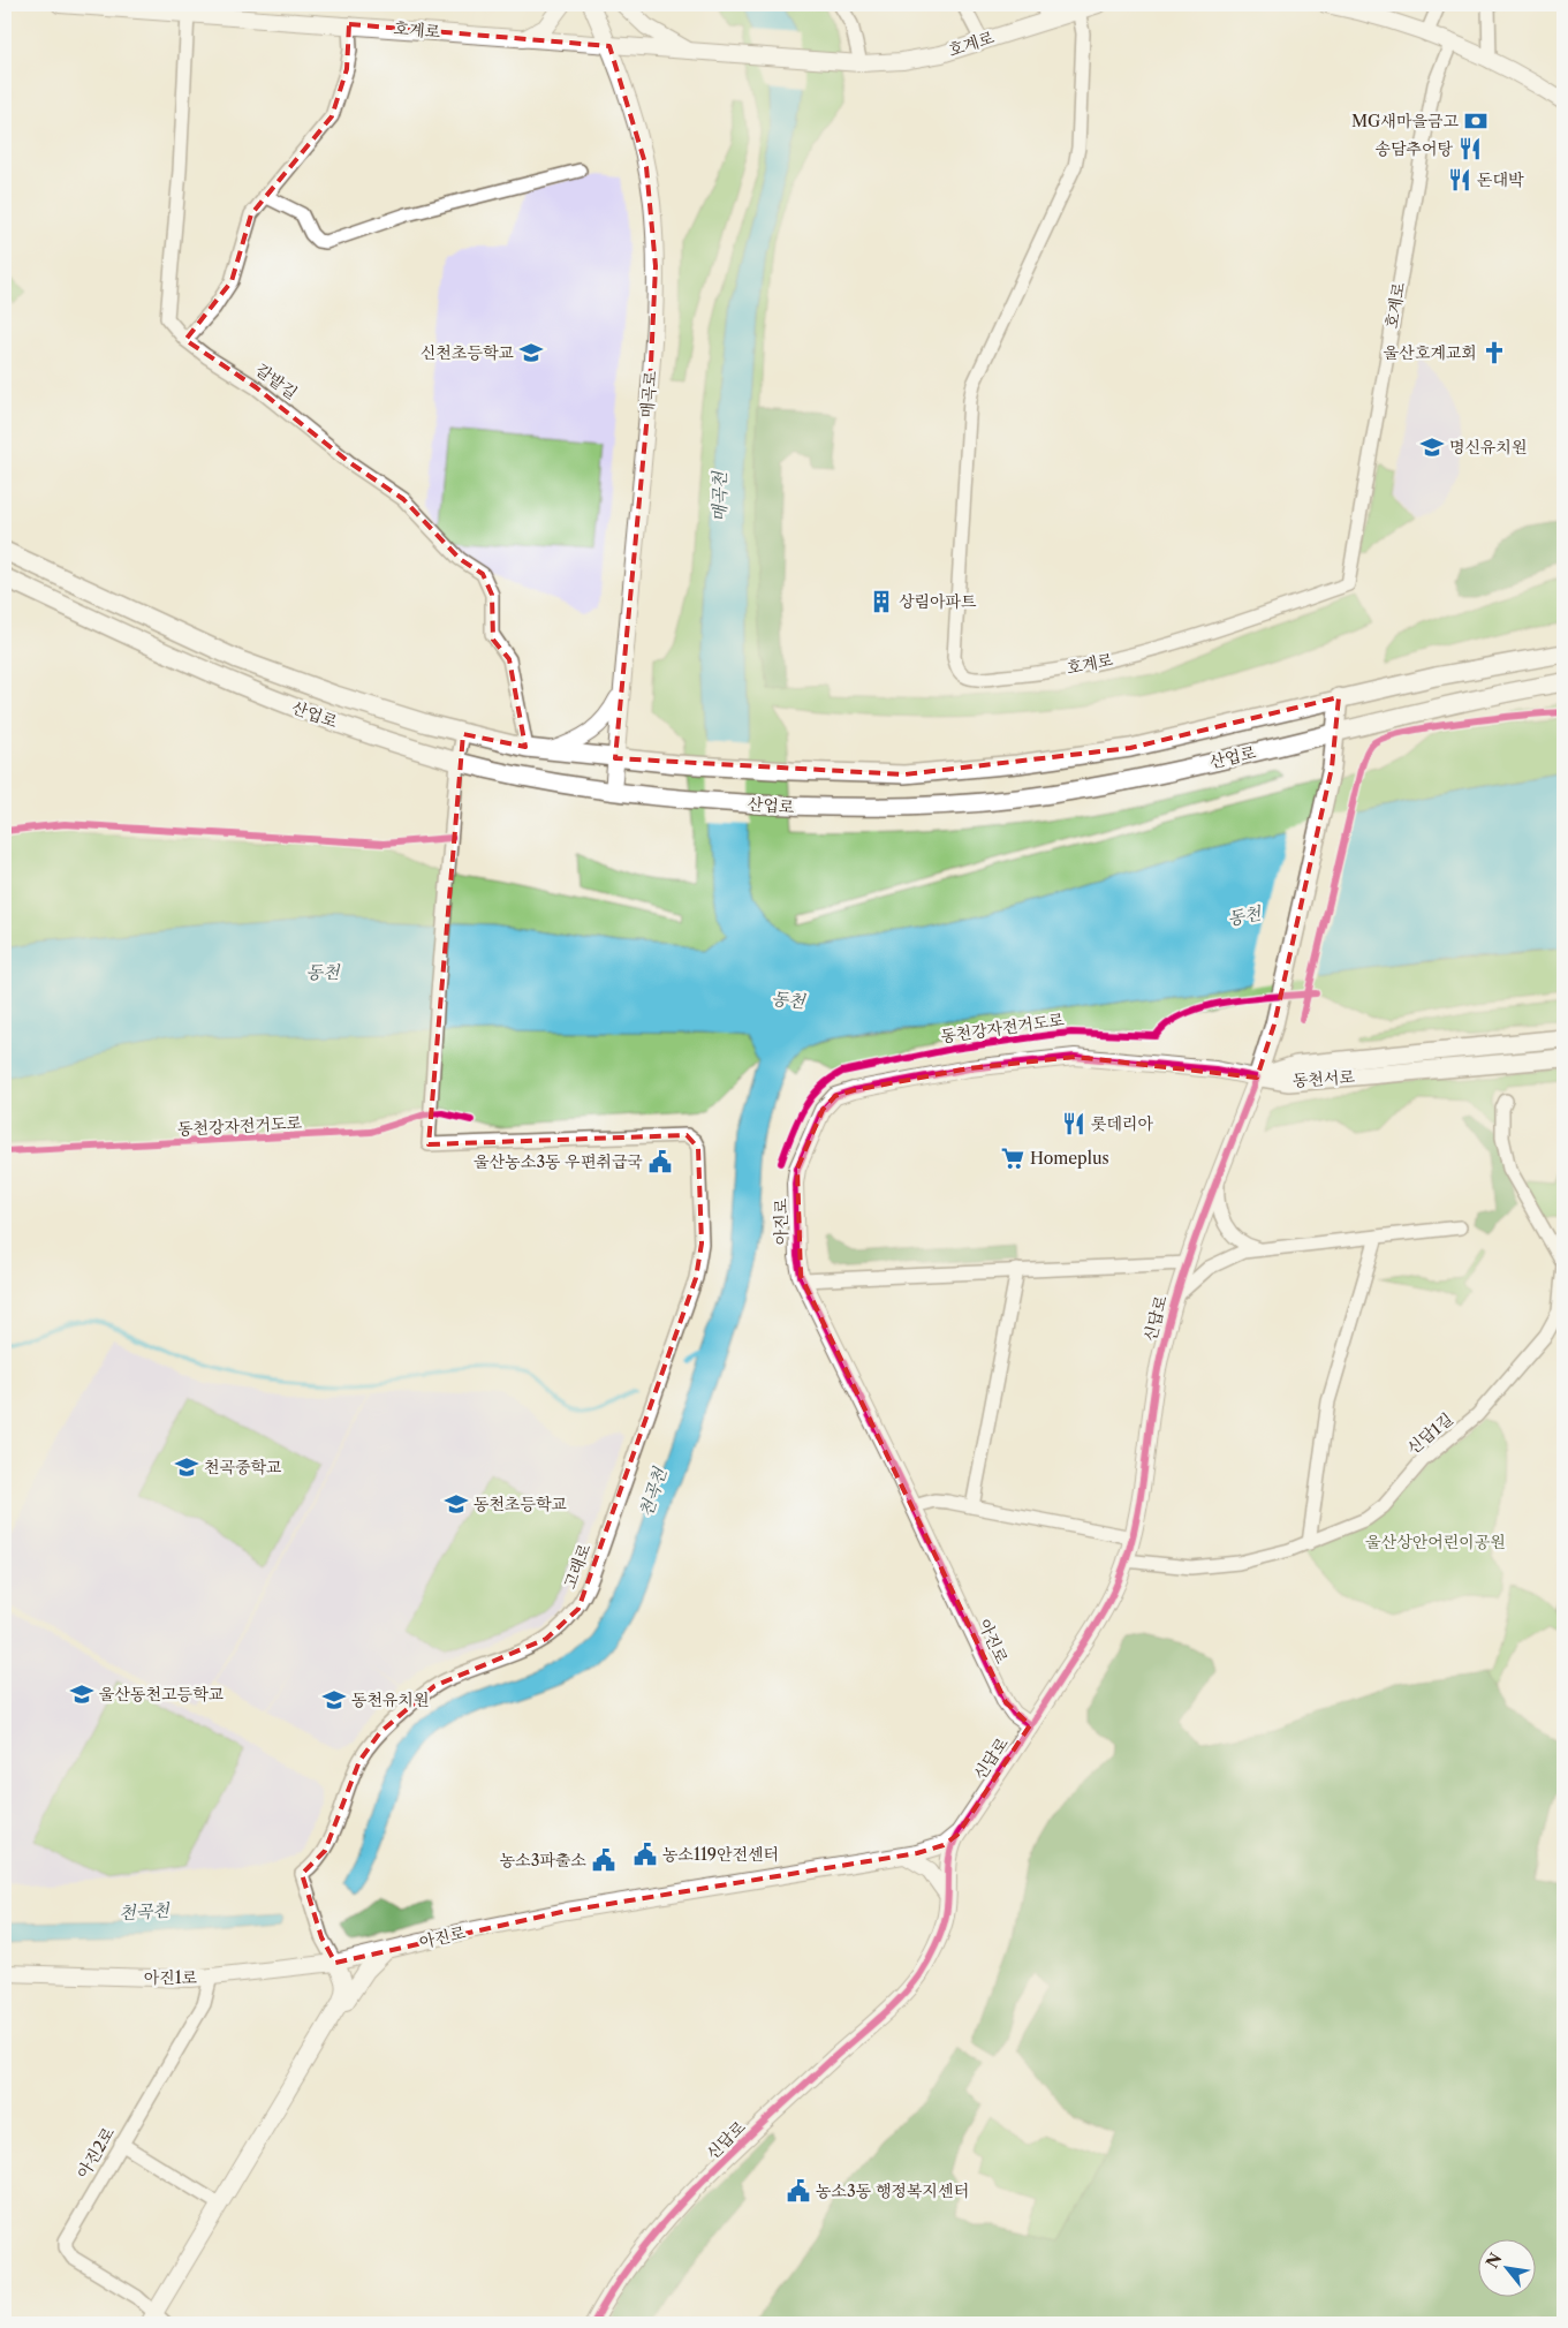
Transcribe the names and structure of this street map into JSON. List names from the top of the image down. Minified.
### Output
{"streets":{"main road":["산업로","동천서로","신답로"],"street":["호계로","갈밭길","매곡로","아진로","신답1길","고래로","아진1로","아진2로"],"cycle path":["동천강자전거도로"]},"crossings":[["호계로","갈밭길"],["호계로","매곡로"],["갈밭길","산업로"],["매곡로","산업로"],["산업로","신답로"],["산업로","고래로"],["동천서로","아진로"],["동천서로","신답로"],["아진로","신답로"],["아진로","고래로"],["아진로","아진1로"],["신답로","신답1길"],["고래로","아진1로"],["아진1로","아진2로"]],"water":["매곡천","동천","천곡천"],"parks":["울산상안어린이공원"],"places":{"bank":["MG새마을금고"],"restaurant":["송담추어탕","돈대박","롯데리아"],"school or university":["신천초등학교","명신유치원","천곡중학교","동천초등학교","울산동천고등학교","동천유치원"],"church":["울산호계교회"],"building":["상림아파트"],"supermarket":["Homeplus"],"public building":["울산농소3동 우편취급국","농소119안전센터","농소3파출소","농소3동 행정복지센터"]},"north":"top left"}
